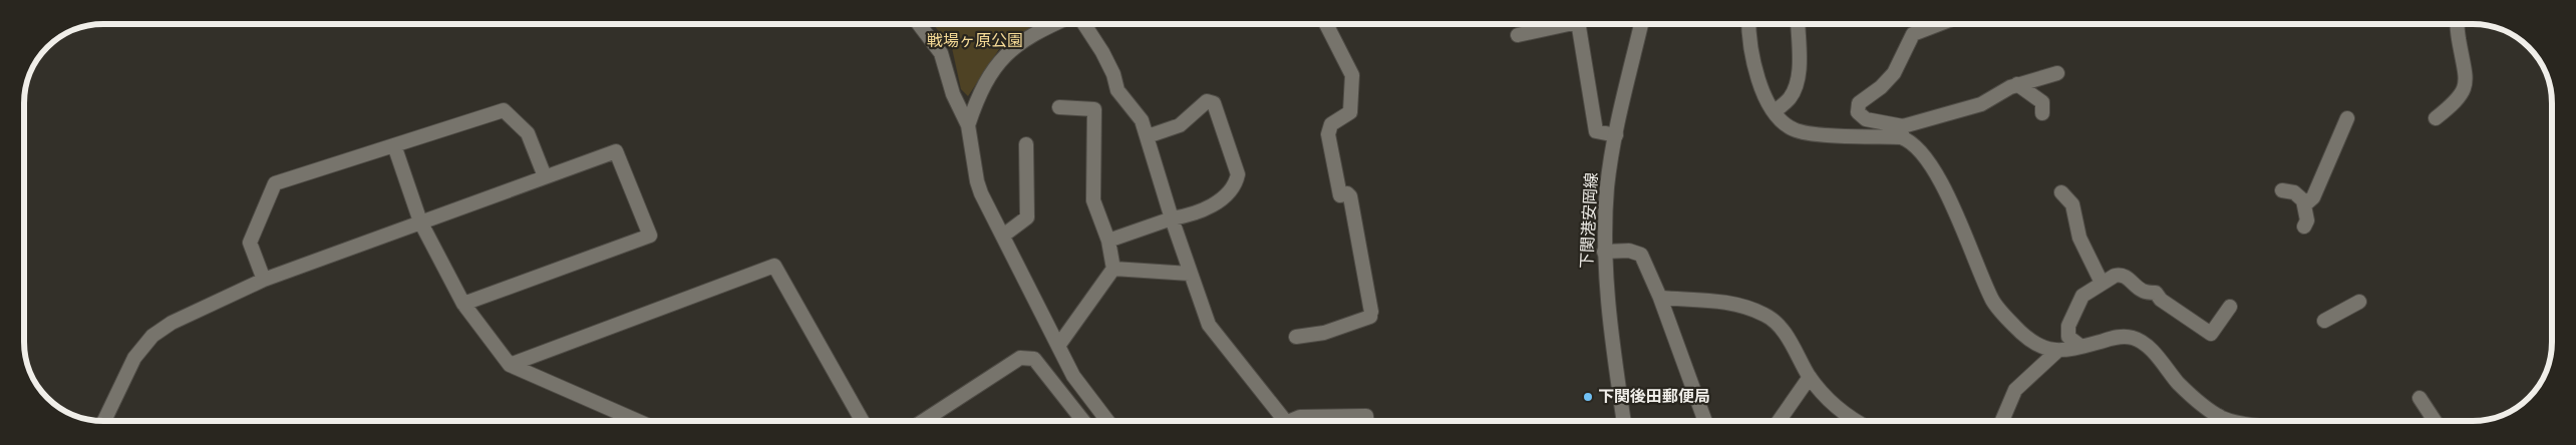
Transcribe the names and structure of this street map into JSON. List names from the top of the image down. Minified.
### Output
{"streets":{"street":["下関港安岡線"]},"parks":["戦場ヶ原公園"],"places":["下関後田郵便局"]}
